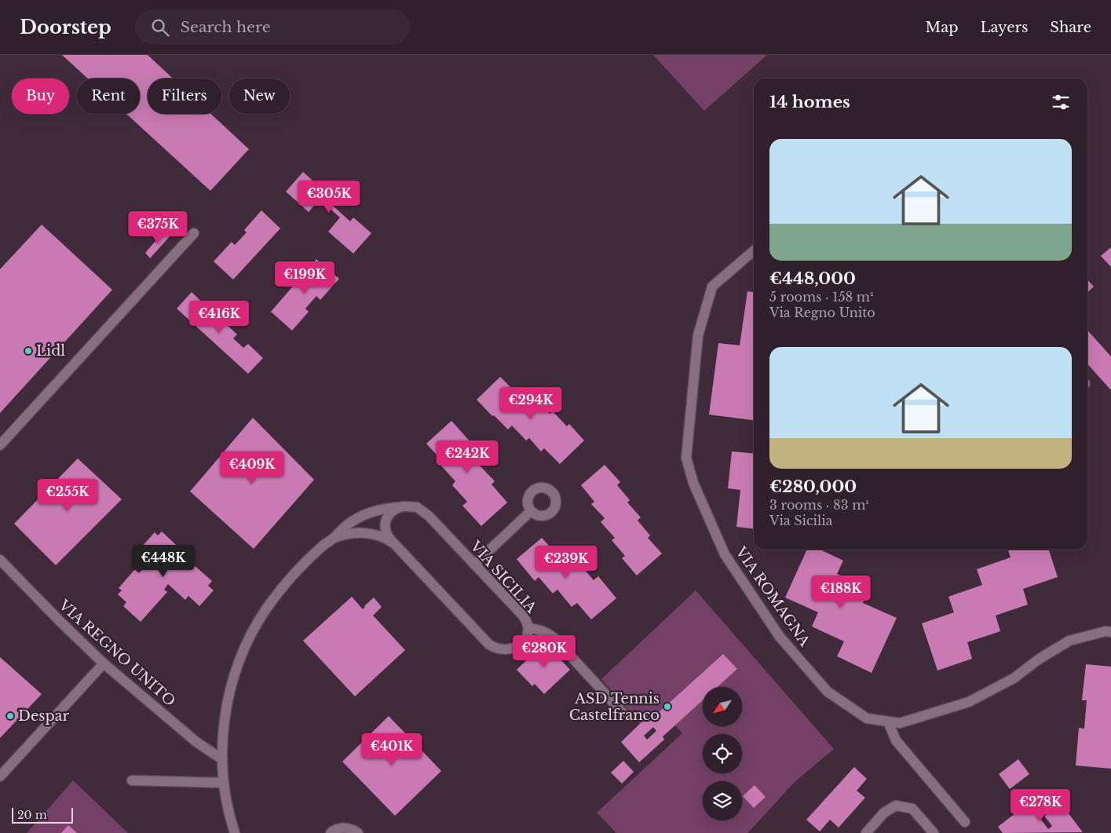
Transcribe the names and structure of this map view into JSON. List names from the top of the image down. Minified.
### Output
{"streets":{"street":["VIA SICILIA","VIA ROMAGNA","VIA REGNO UNITO"]},"crossings":[["VIA SICILIA","VIA REGNO UNITO"]],"places":["Lidl","ASD Tennis Castelfranco","Despar"],"scale_bar":"20 m","north":"bottom left","page":{"header":"Doorstep","search":"Search here","nav":["Map","Layers","Share"],"chip":["Buy","Rent","Filters","New"],"heading":"14 homes","list":[{"name":"€448,000","note":"5 rooms · 158 m² · Via Regno Unito"},{"name":"€280,000","note":"3 rooms · 83 m² · Via Sicilia"}],"price":["€305K","€375K","€199K","€416K","€294K","€242K","€409K","€255K","€448K","€239K","€188K","€280K","€401K","€278K"],"scale":"20 m"}}
